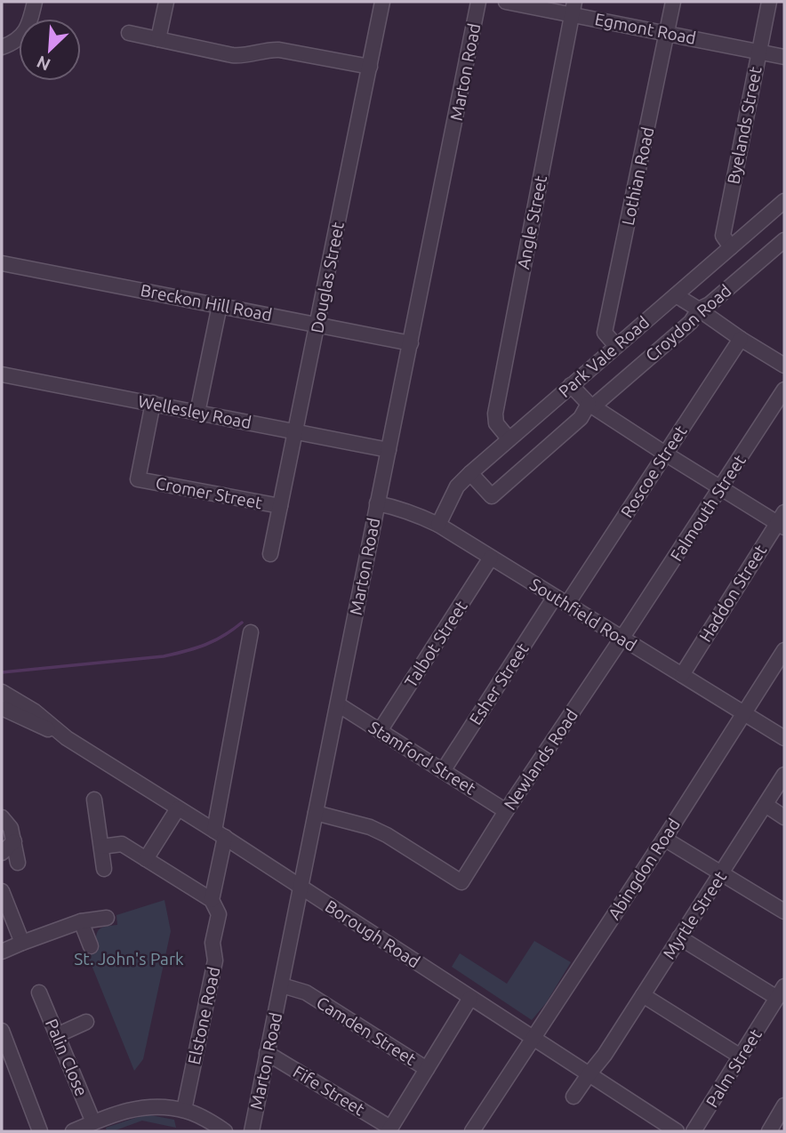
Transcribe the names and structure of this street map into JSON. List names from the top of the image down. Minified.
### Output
{"streets":{"street":["Egmont Road","Marton Road","Byelands Street","Lothian Road","Angle Street","Douglas Street","Breckon Hill Road","Croydon Road","Park Vale Road","Wellesley Road","Roscoe Street","Cromer Street","Falmouth Street","Haddon Street","Southfield Road","Talbot Street","Esher Street","Stamford Street","Newlands Road","Abingdon Road","Myrtle Street","Borough Road","Elstone Road","Camden Street","Palin Close","Palm Street","Fife Street"]},"crossings":[["Egmont Road","Byelands Street"],["Egmont Road","Lothian Road"],["Egmont Road","Angle Street"],["Marton Road","Breckon Hill Road"],["Marton Road","Wellesley Road"],["Marton Road","Southfield Road"],["Marton Road","Stamford Street"],["Marton Road","Newlands Road"],["Marton Road","Borough Road"],["Marton Road","Camden Street"],["Marton Road","Fife Street"],["Byelands Street","Park Vale Road"],["Lothian Road","Park Vale Road"],["Angle Street","Park Vale Road"],["Douglas Street","Breckon Hill Road"],["Douglas Street","Wellesley Road"],["Douglas Street","Cromer Street"],["Croydon Road","Park Vale Road"],["Park Vale Road","Southfield Road"],["Wellesley Road","Cromer Street"],["Roscoe Street","Southfield Road"],["Roscoe Street","Esher Street"],["Falmouth Street","Southfield Road"],["Falmouth Street","Newlands Road"],["Haddon Street","Southfield Road"],["Southfield Road","Talbot Street"],["Southfield Road","Esher Street"],["Southfield Road","Newlands Road"],["Southfield Road","Abingdon Road"],["Talbot Street","Stamford Street"],["Esher Street","Stamford Street"],["Stamford Street","Newlands Road"],["Abingdon Road","Borough Road"],["Myrtle Street","Borough Road"],["Borough Road","Elstone Road"]],"parks":["St. John's Park"],"north":"bottom left"}
